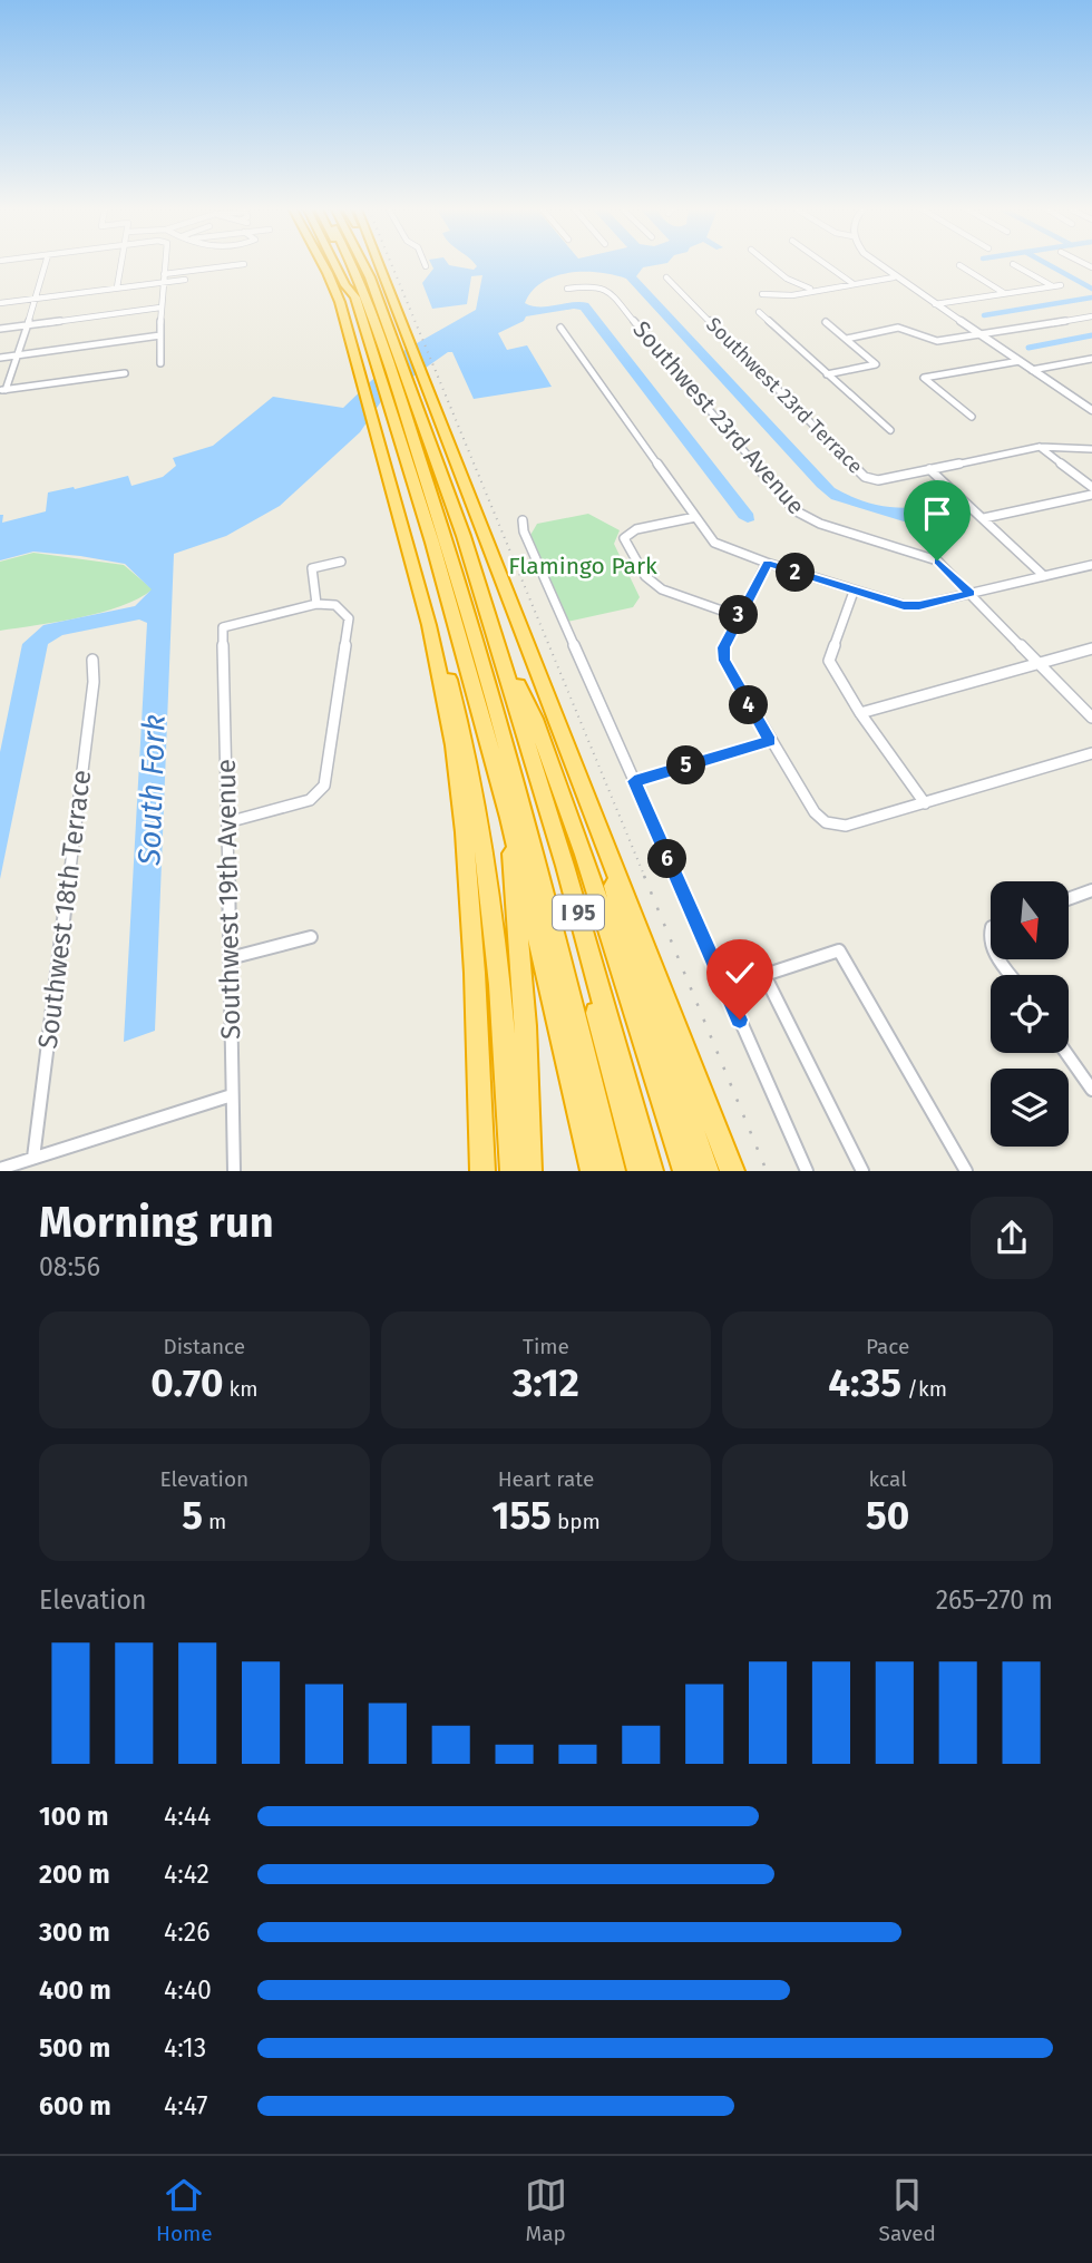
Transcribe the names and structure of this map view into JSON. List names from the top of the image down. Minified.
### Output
{"streets":{"highway":["I 95"],"street":["Southwest 23rd Terrace","Southwest 23rd Avenue","Southwest 19th Avenue","Southwest 18th Terrace"]},"water":["South Fork"],"parks":["Flamingo Park"],"north":"bottom","page":{"pins":["2","3","4","5","6"],"heading":["Morning run","08:56"],"stats":[["Distance","0.70 km"],["Time","3:12"],["Pace","4:35 /km"],["Elevation","5 m"],["Heart rate","155 bpm"],["kcal","50"]],"chart":["Elevation","265–270 m"],"list":[{"name":"100 m","note":"4:44"},{"name":"200 m","note":"4:42"},{"name":"300 m","note":"4:26"},{"name":"400 m","note":"4:40"},{"name":"500 m","note":"4:13"},{"name":"600 m","note":"4:47"}],"tabs":["Home","Map","Saved"]}}
